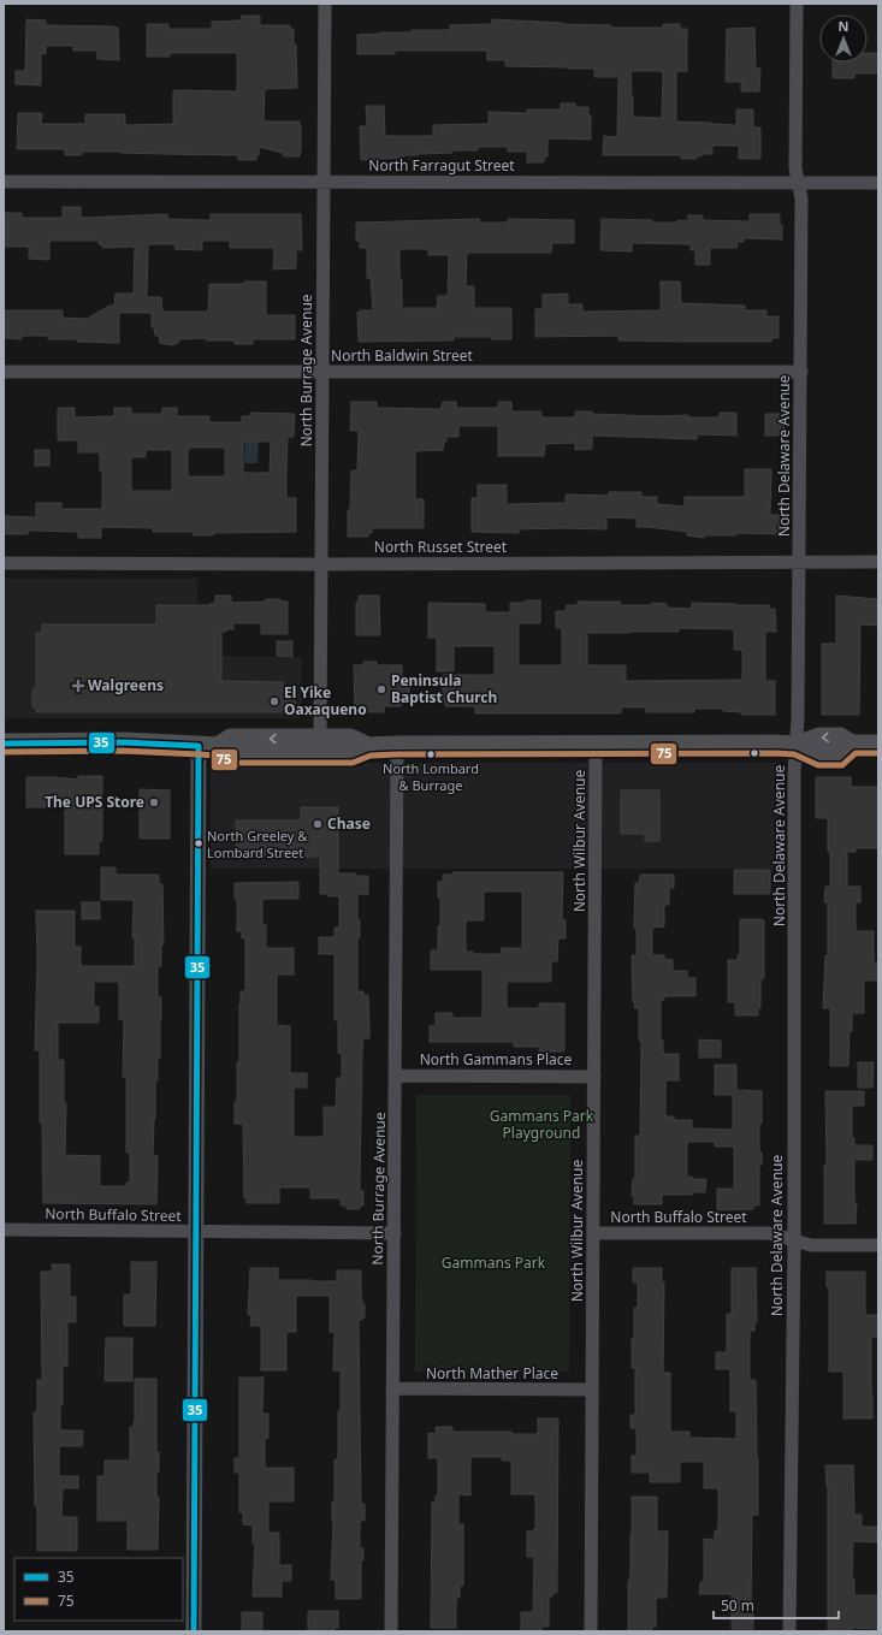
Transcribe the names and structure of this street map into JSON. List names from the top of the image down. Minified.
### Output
{"streets":{"street":["North Farragut Street","North Baldwin Street","North Burrage Avenue","North Delaware Avenue","North Russet Street","North Wilbur Avenue","North Gammans Place","North Buffalo Street","North Mather Place"]},"crossings":[["North Farragut Street","North Burrage Avenue"],["North Farragut Street","North Delaware Avenue"],["North Baldwin Street","North Burrage Avenue"],["North Baldwin Street","North Delaware Avenue"],["North Burrage Avenue","North Russet Street"],["North Burrage Avenue","North Gammans Place"],["North Burrage Avenue","North Buffalo Street"],["North Burrage Avenue","North Mather Place"],["North Delaware Avenue","North Russet Street"],["North Delaware Avenue","North Buffalo Street"],["North Wilbur Avenue","North Gammans Place"],["North Wilbur Avenue","North Buffalo Street"],["North Wilbur Avenue","North Mather Place"]],"parks":["Gammans Park Playground","Gammans Park"],"places":{"health":["Walgreens"],"other":["Peninsula Baptist Church","El Yike Oaxaqueno","North Lombard & Burrage","The UPS Store","Chase","North Greeley & Lombard Street"]},"lines":["transit line 35","transit line 75"],"legend":["35","75"],"scale_bar":"50 m","north":"top"}
